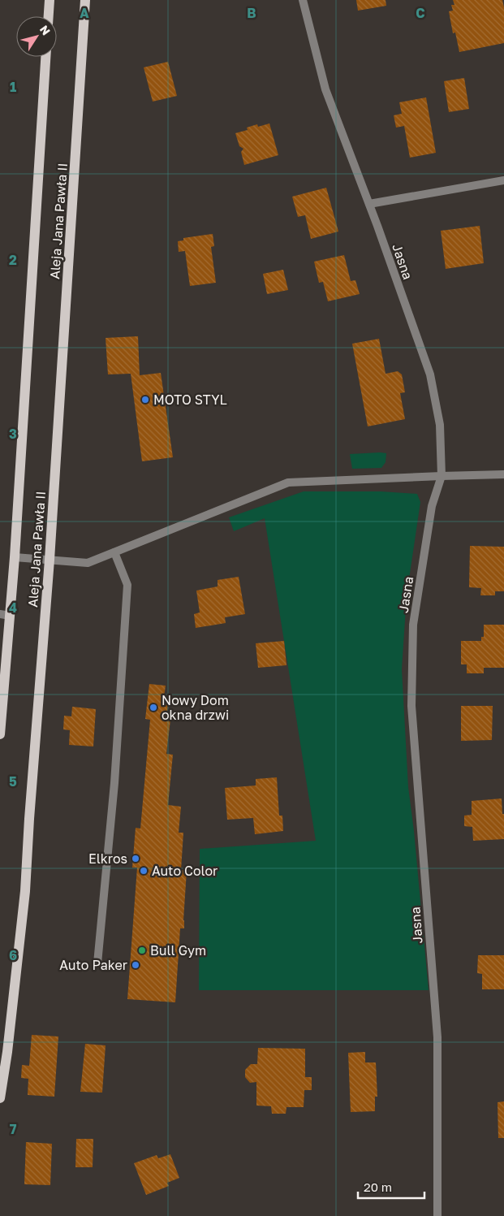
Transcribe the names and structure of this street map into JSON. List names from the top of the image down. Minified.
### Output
{"streets":{"main road":["Aleja Jana Pawła II"],"street":["Jasna"]},"places":["MOTO STYL","Nowy Dom okna drzwi","Elkros","Auto Color","Bull Gym","Auto Paker"],"scale_bar":"20 m","north":"top right","grid":{"columns":["A","B","C"],"rows":["1","2","3","4","5","6","7"]}}
